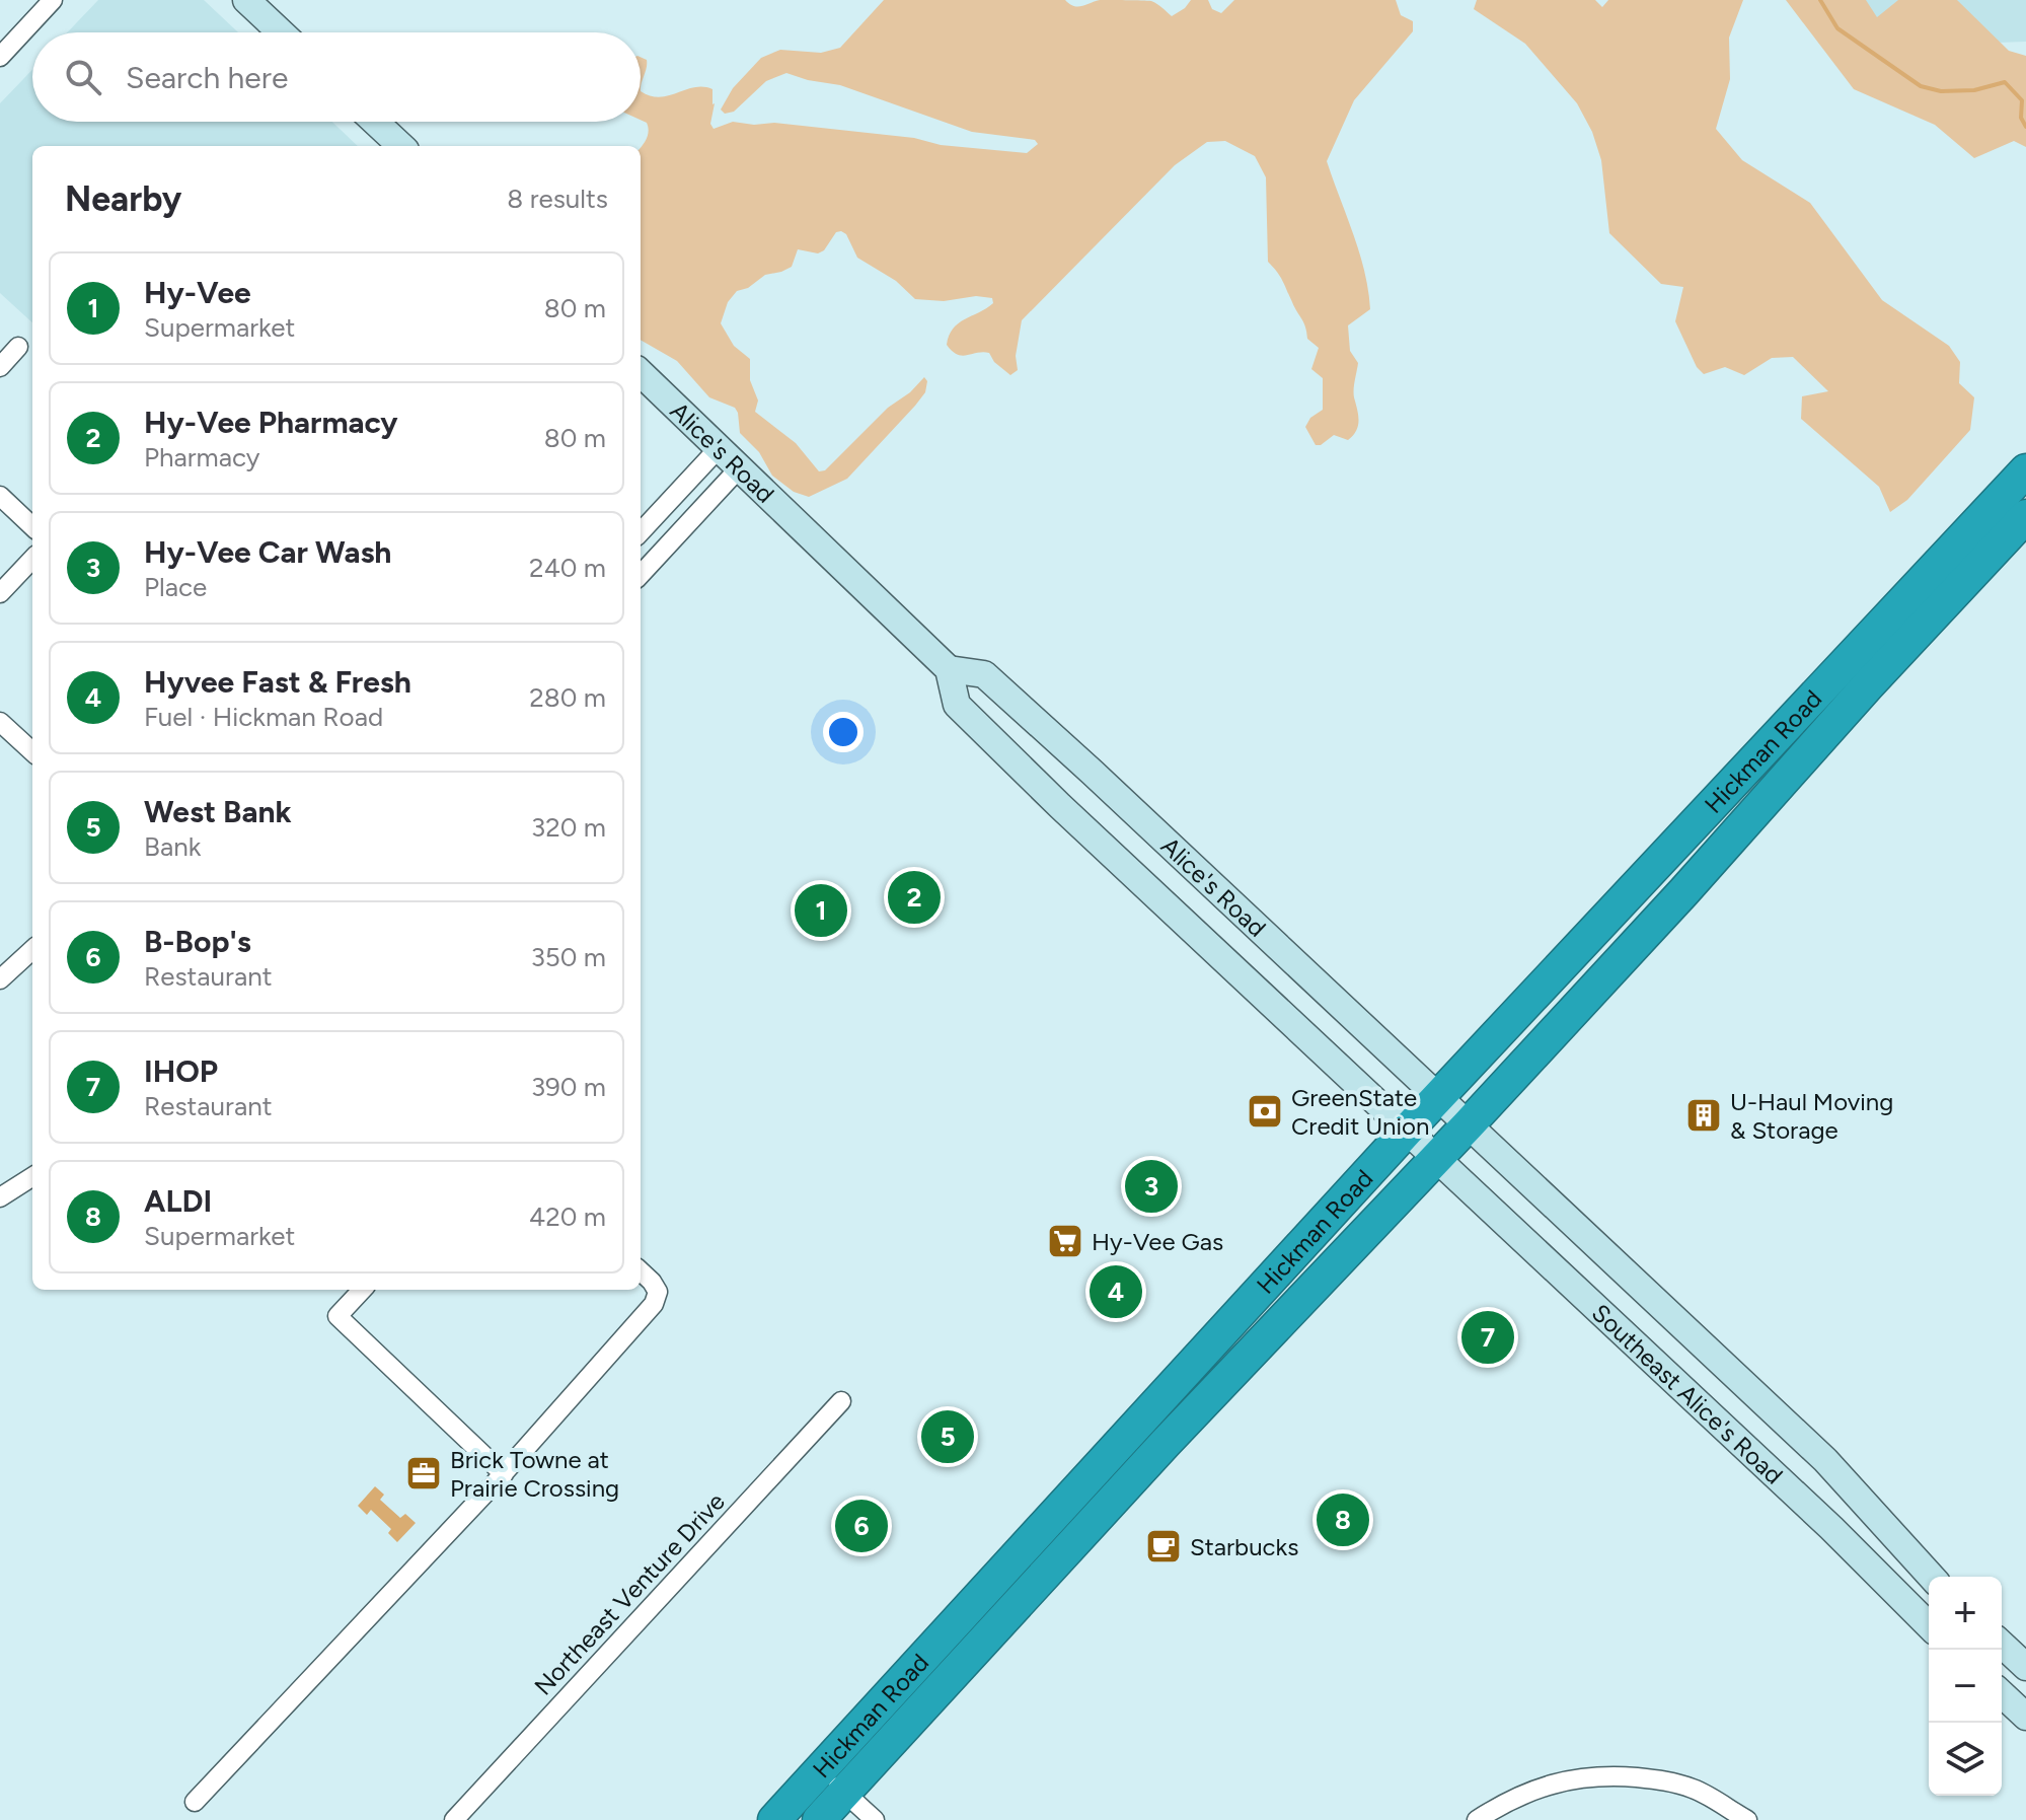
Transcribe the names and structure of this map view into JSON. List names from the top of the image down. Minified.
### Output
{"streets":{"highway":["Hickman Road"],"main road":["Alice's Road","Southeast Alice's Road"],"street":["Northeast Venture Drive"]},"crossings":[["Alice's Road","Hickman Road"],["Alice's Road","Southeast Alice's Road"],["Hickman Road","Southeast Alice's Road"]],"places":{"bank":["GreenState Credit Union"],"building":["U-Haul Moving & Storage"],"supermarket":["Hy-Vee Gas"],"office":["Brick Towne at Prairie Crossing"],"cafe":["Starbucks"]},"page":{"search":"Search here","heading":["Nearby","8 results"],"list":[{"mark":"1","name":"Hy-Vee","note":"Supermarket","value":"80 m"},{"mark":"2","name":"Hy-Vee Pharmacy","note":"Pharmacy","value":"80 m"},{"mark":"3","name":"Hy-Vee Car Wash","note":"Place","value":"240 m"},{"mark":"4","name":"Hyvee Fast & Fresh","note":"Fuel · Hickman Road","value":"280 m"},{"mark":"5","name":"West Bank","note":"Bank","value":"320 m"},{"mark":"6","name":"B-Bop's","note":"Restaurant","value":"350 m"},{"mark":"7","name":"IHOP","note":"Restaurant","value":"390 m"},{"mark":"8","name":"ALDI","note":"Supermarket","value":"420 m"}],"pins":["2","1","3","4","7","5","8","6"],"map_buttons":["+","−"]}}
